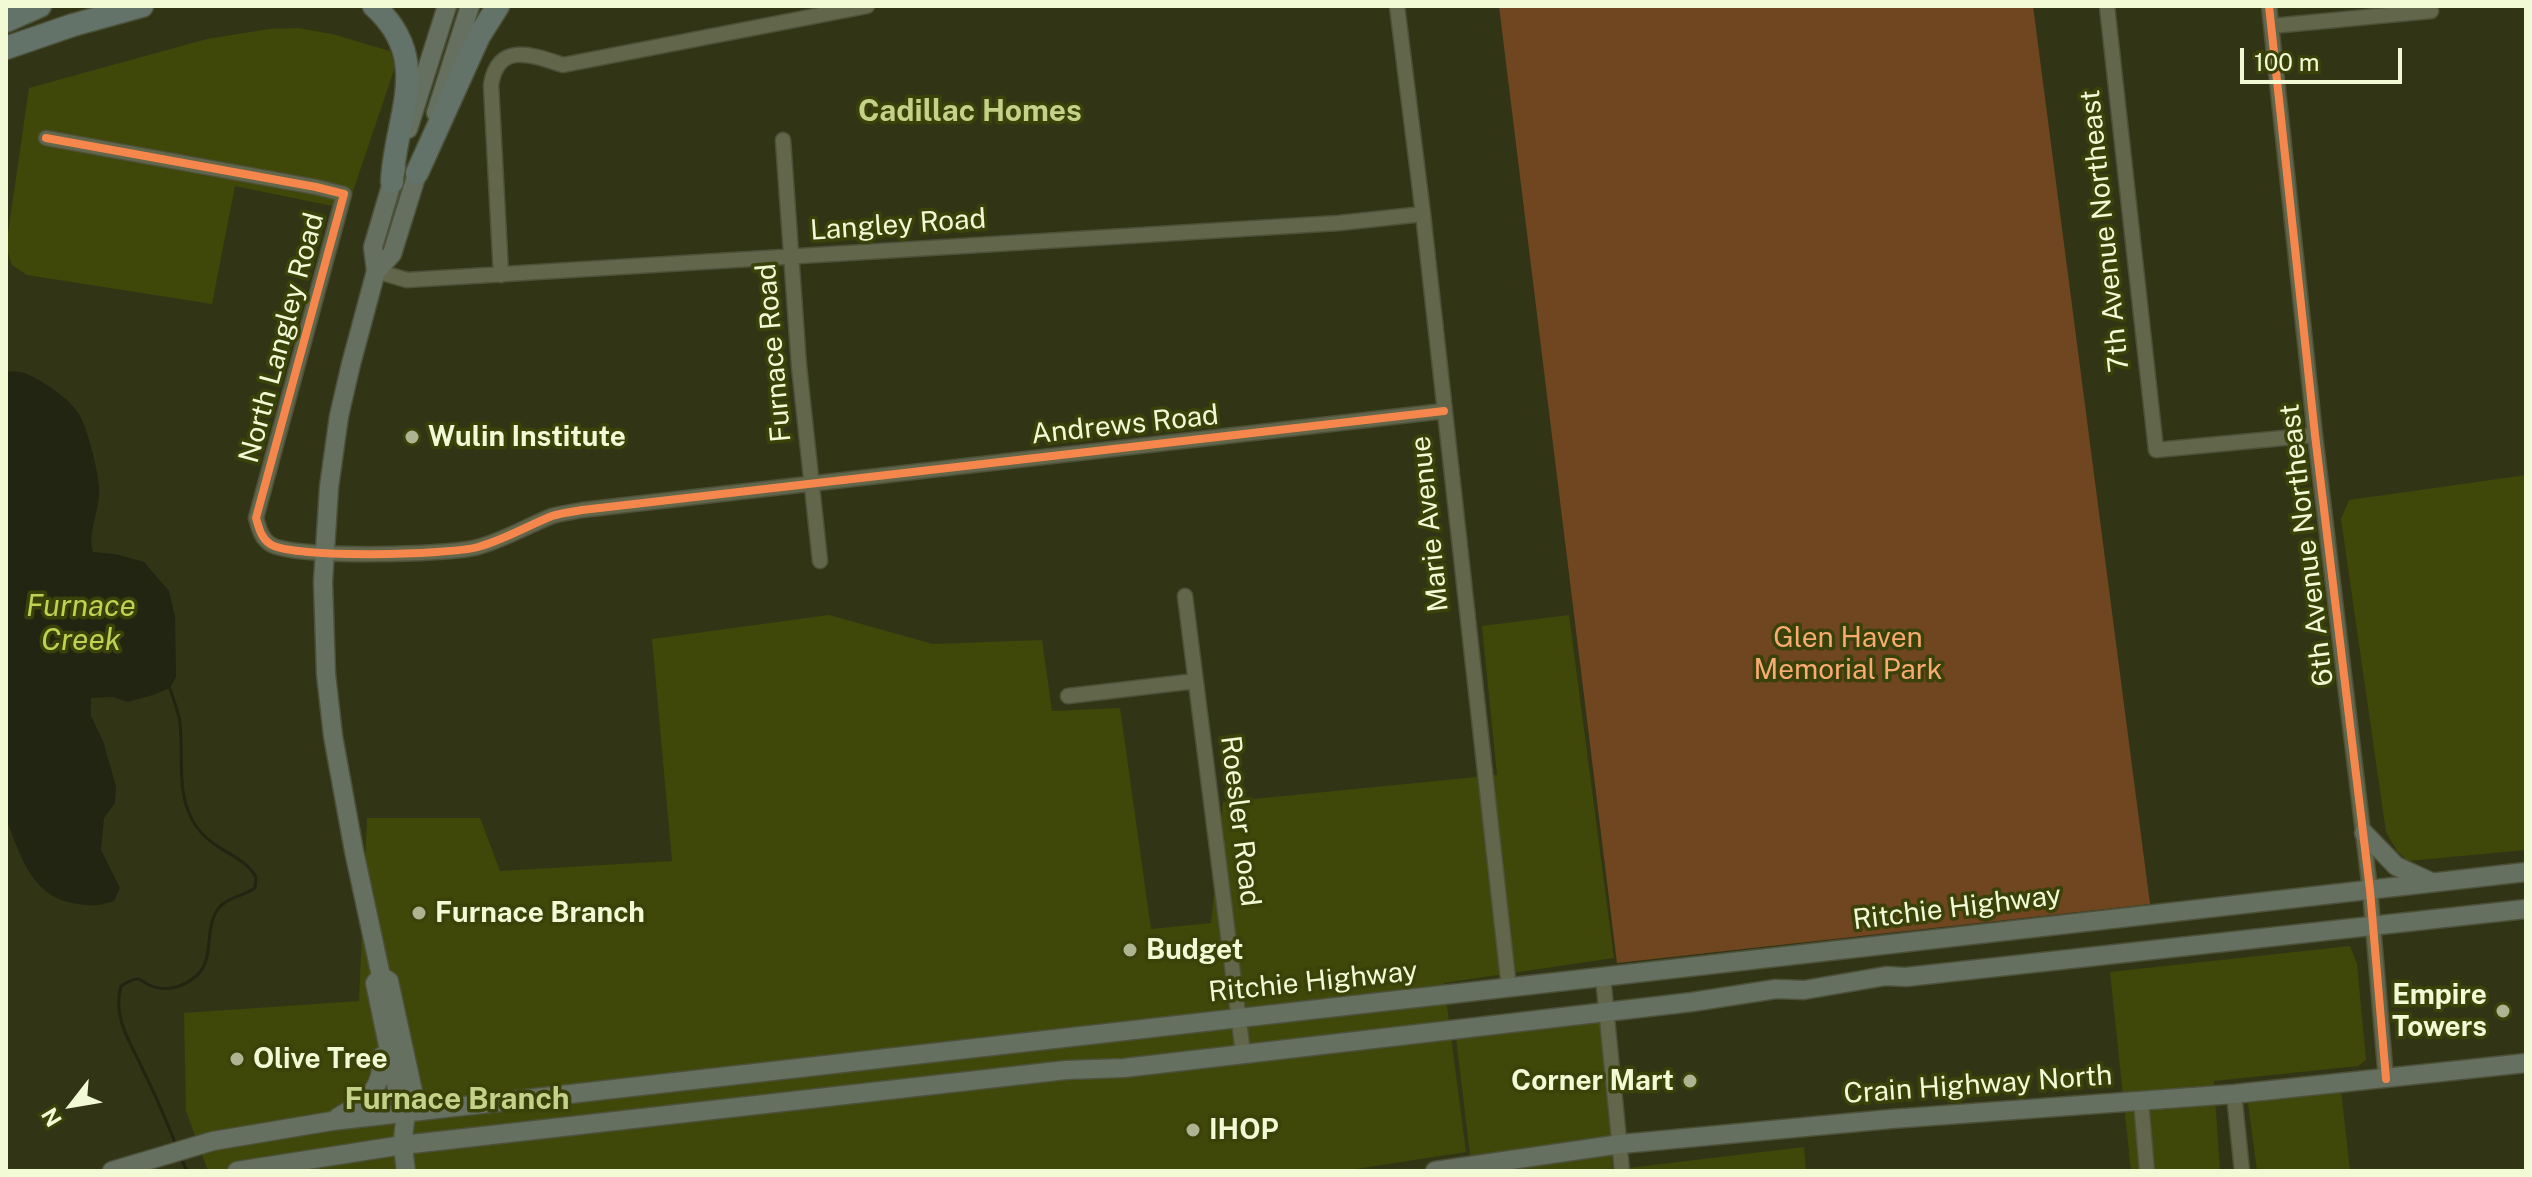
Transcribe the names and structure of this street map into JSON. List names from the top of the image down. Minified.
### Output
{"streets":{"main road":["Ritchie Highway","Crain Highway North"],"street":["Langley Road","7th Avenue Northeast","North Langley Road","Furnace Road","Andrews Road","Marie Avenue","6th Avenue Northeast","Roesler Road"]},"crossings":[["Langley Road","Furnace Road"],["Langley Road","Marie Avenue"],["7th Avenue Northeast","6th Avenue Northeast"],["North Langley Road","Andrews Road"],["Furnace Road","Andrews Road"],["Andrews Road","Marie Avenue"],["Marie Avenue","Ritchie Highway"],["6th Avenue Northeast","Ritchie Highway"],["6th Avenue Northeast","Crain Highway North"],["Roesler Road","Ritchie Highway"]],"districts":["Cadillac Homes","Furnace Branch"],"water":["Furnace Creek"],"parks":["Glen Haven Memorial Park"],"places":["Wulin Institute","Furnace Branch","Budget","Empire Towers","Olive Tree","Corner Mart","IHOP"],"scale_bar":"100 m","north":"bottom left"}
